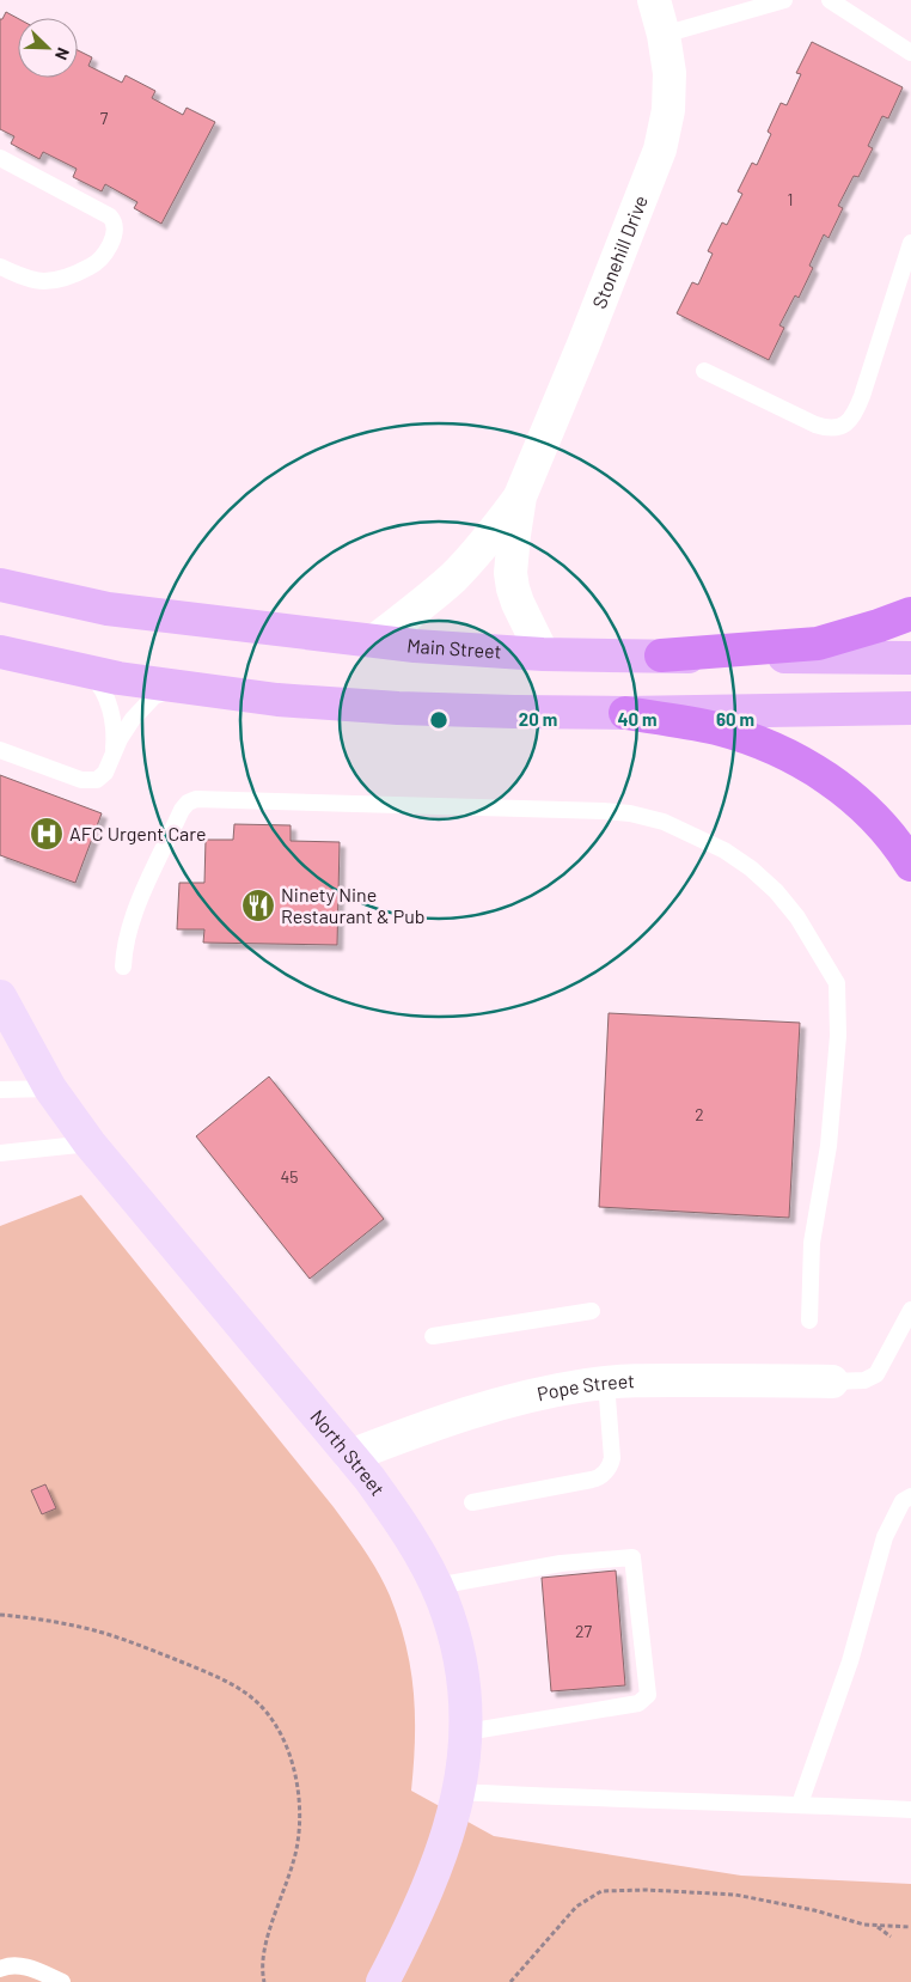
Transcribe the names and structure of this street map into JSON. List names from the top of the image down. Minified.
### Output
{"streets":{"main road":["Main Street","North Street"],"street":["Stonehill Drive","Pope Street"]},"crossings":[["Stonehill Drive","Main Street"],["Pope Street","North Street"]],"places":{"hospital":["AFC Urgent Care"],"restaurant":["Ninety Nine Restaurant & Pub"]},"house_numbers":["7","1","2","45","27"],"north":"bottom right","rings":["20 m","40 m","60 m"]}
